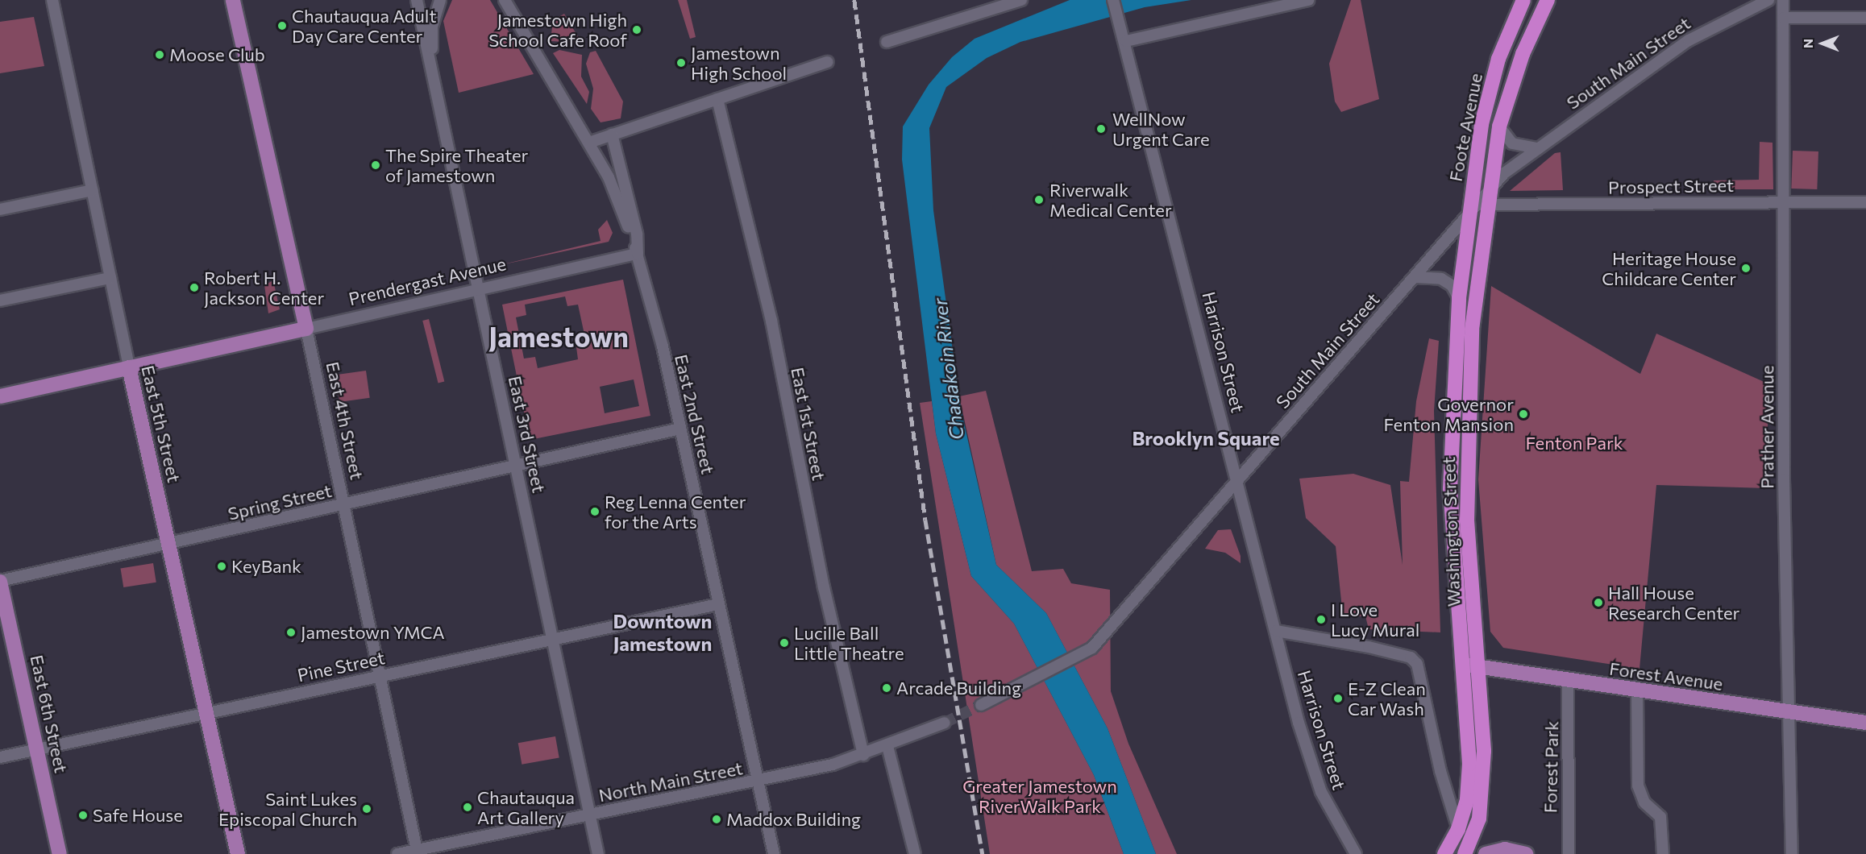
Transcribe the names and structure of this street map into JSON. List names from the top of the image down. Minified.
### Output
{"streets":{"highway":["Foote Avenue","Washington Street"],"main road":["Prendergast Avenue","East 4th Street","East 5th Street","Forest Avenue","East 6th Street"],"street":["South Main Street","Prospect Street","Harrison Street","East 2nd Street","East 1st Street","Prather Avenue","East 3rd Street","Spring Street","Pine Street","Forest Park","North Main Street"]},"crossings":[["South Main Street","Foote Avenue"],["South Main Street","Prospect Street"],["South Main Street","Harrison Street"],["South Main Street","Washington Street"],["Foote Avenue","Prospect Street"],["Foote Avenue","Washington Street"],["Prospect Street","Prather Avenue"],["Prospect Street","Washington Street"],["Prendergast Avenue","East 2nd Street"],["Prendergast Avenue","East 4th Street"],["Prendergast Avenue","East 5th Street"],["Prendergast Avenue","East 3rd Street"],["East 2nd Street","Spring Street"],["East 2nd Street","Pine Street"],["East 2nd Street","North Main Street"],["East 4th Street","Spring Street"],["East 4th Street","Pine Street"],["East 4th Street","North Main Street"],["East 5th Street","Spring Street"],["East 5th Street","Pine Street"],["East 1st Street","North Main Street"],["Prather Avenue","Forest Avenue"],["East 3rd Street","Spring Street"],["East 3rd Street","Pine Street"],["East 3rd Street","North Main Street"],["Spring Street","East 6th Street"],["Washington Street","Forest Avenue"],["Pine Street","East 6th Street"],["Forest Avenue","Forest Park"]],"districts":["Jamestown","Brooklyn Square","Downtown Jamestown"],"water":["Chadakoin River"],"parks":["Fenton Park","Greater Jamestown RiverWalk Park"],"places":["Chautauqua Adult Day Care Center","Jamestown High School Cafe Roof","Moose Club","Jamestown High School","WellNow Urgent Care","The Spire Theater of Jamestown","Riverwalk Medical Center","Heritage House Childcare Center","Robert H. Jackson Center","Governor Fenton Mansion","Reg Lenna Center for the Arts","KeyBank","Hall House Research Center","I Love Lucy Mural","Jamestown YMCA","Lucille Ball Little Theatre","Arcade Building","E-Z Clean Car Wash","Chautauqua Art Gallery","Saint Lukes Episcopal Church","Safe House","Maddox Building"],"north":"left"}
